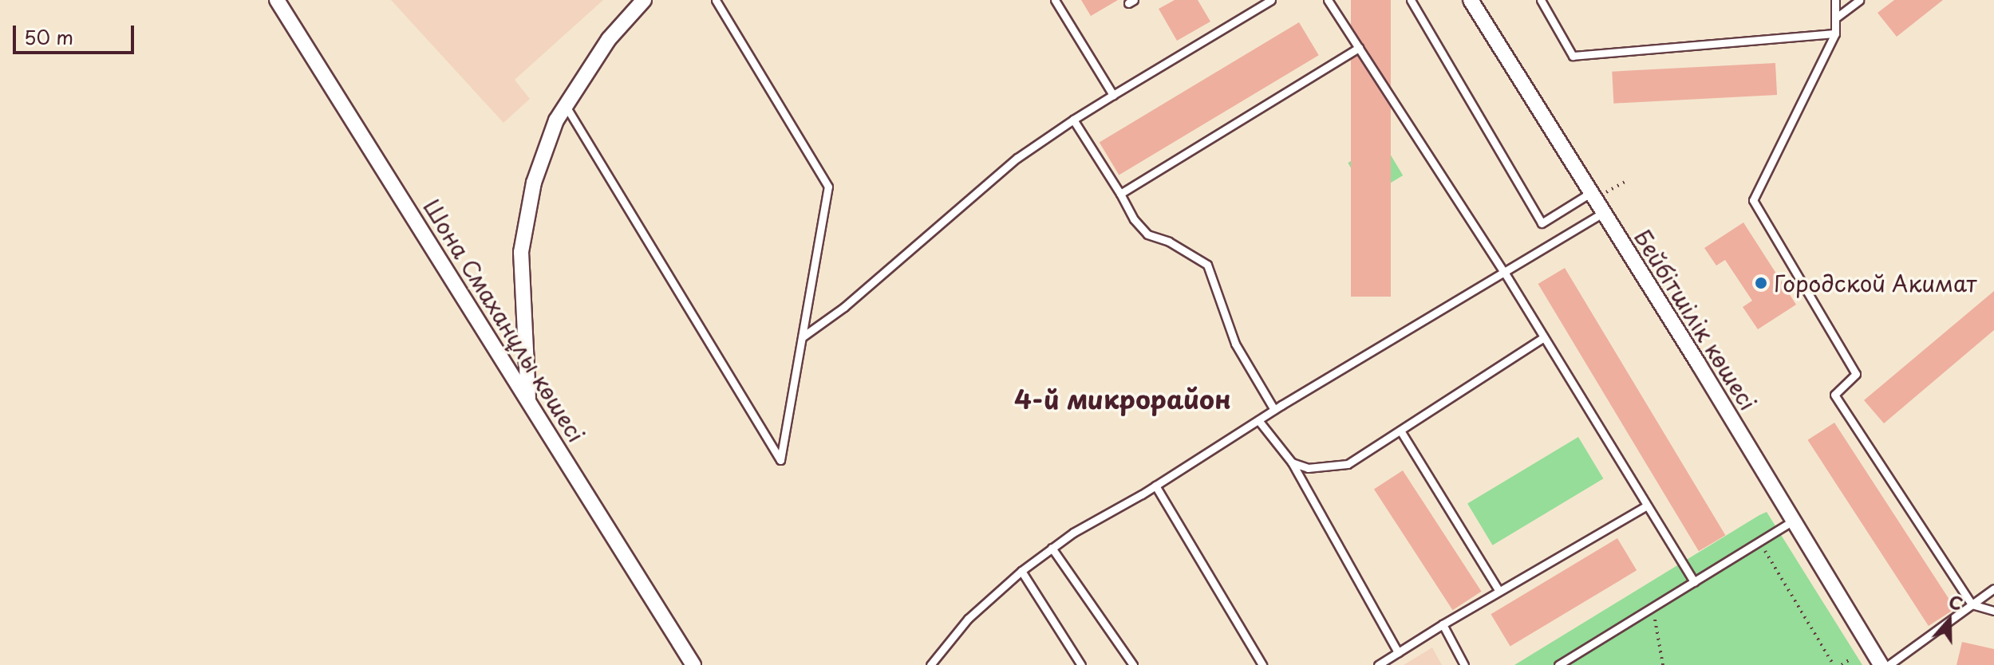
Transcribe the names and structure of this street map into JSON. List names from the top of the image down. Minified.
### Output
{"streets":{"street":["Бейбітшілік көшесі","Шона Смаханұлы көшесі"]},"districts":["4-й микрорайон"],"places":["Городской Акимат"],"scale_bar":"50 m","north":"top"}
